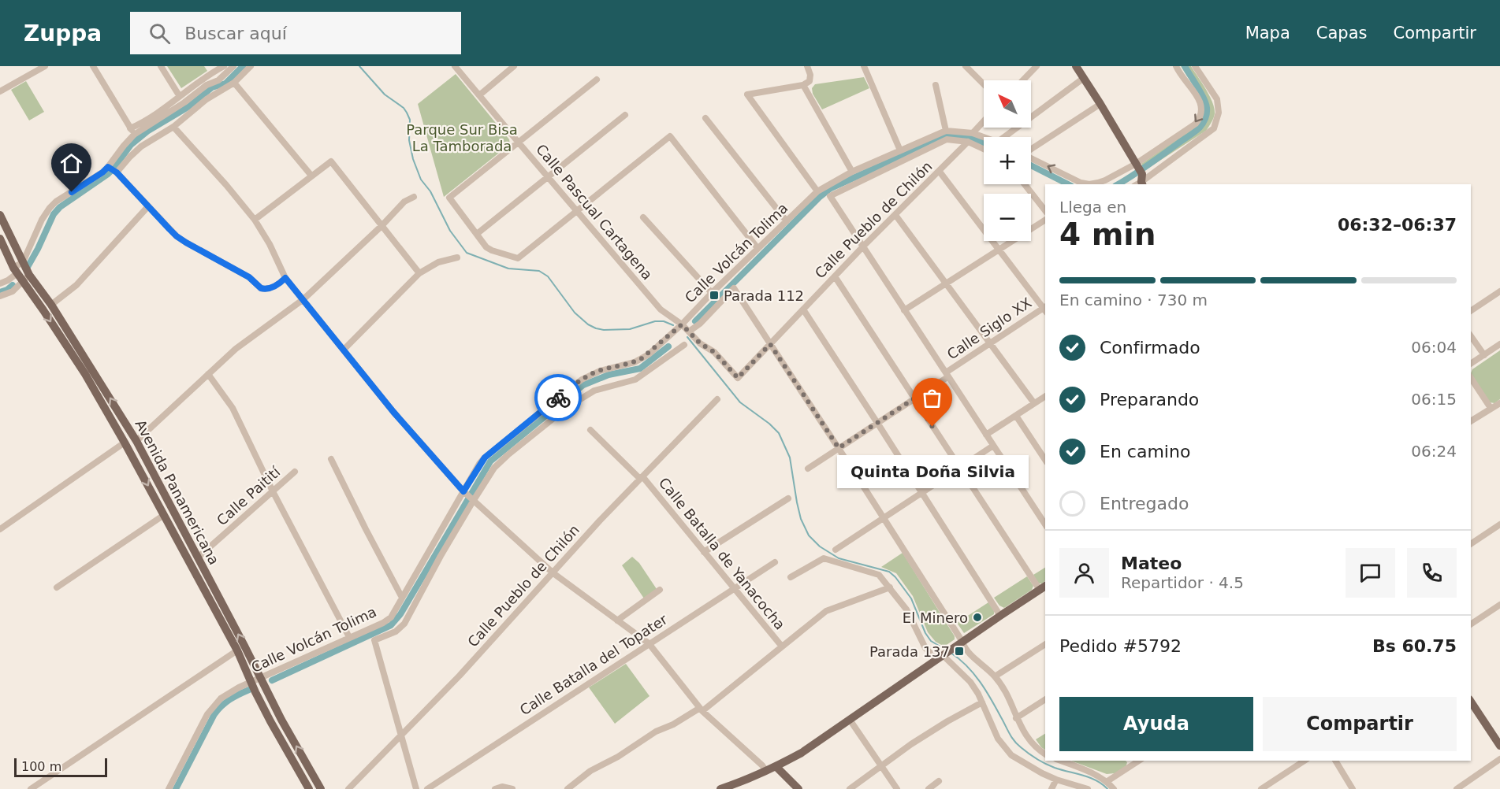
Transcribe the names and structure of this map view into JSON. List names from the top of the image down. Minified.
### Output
{"streets":{"main road":["Avenida Panamericana"],"street":["Calle Pascual Cartagena","Calle Pueblo de Chilón","Calle Volcán Tolima","Calle Siglo XX","Calle Paitití","Calle Batalla de Yanacocha","Calle Batalla del Topater"]},"crossings":[["Calle Pascual Cartagena","Calle Pueblo de Chilón"],["Calle Pascual Cartagena","Calle Volcán Tolima"],["Calle Pueblo de Chilón","Calle Volcán Tolima"],["Calle Pueblo de Chilón","Calle Batalla de Yanacocha"],["Calle Volcán Tolima","Avenida Panamericana"],["Avenida Panamericana","Calle Paitití"],["Calle Batalla de Yanacocha","Calle Batalla del Topater"]],"parks":["Parque Sur Bisa La Tamborada"],"places":{"transit":["Parada 112","Parada 137"],"other":["Quinta Doña Silvia","El Minero"]},"scale_bar":"100 m","north":"top left","page":{"header":"Zuppa","search":"Buscar aquí","nav":["Mapa","Capas","Compartir"],"map_buttons":["+","−"],"heading":["4 min","Llega en","06:32–06:37"],"panel":["Mateo","Repartidor · 4.5","Pedido #5792","Bs 60.75"],"bar":"En camino · 730 m","list":[["Confirmado","06:04"],["Preparando","06:15"],["En camino","06:24"],"Entregado"],"bubble":"Quinta Doña Silvia","buttons":["Ayuda","Compartir"],"scale":"100 m"}}
